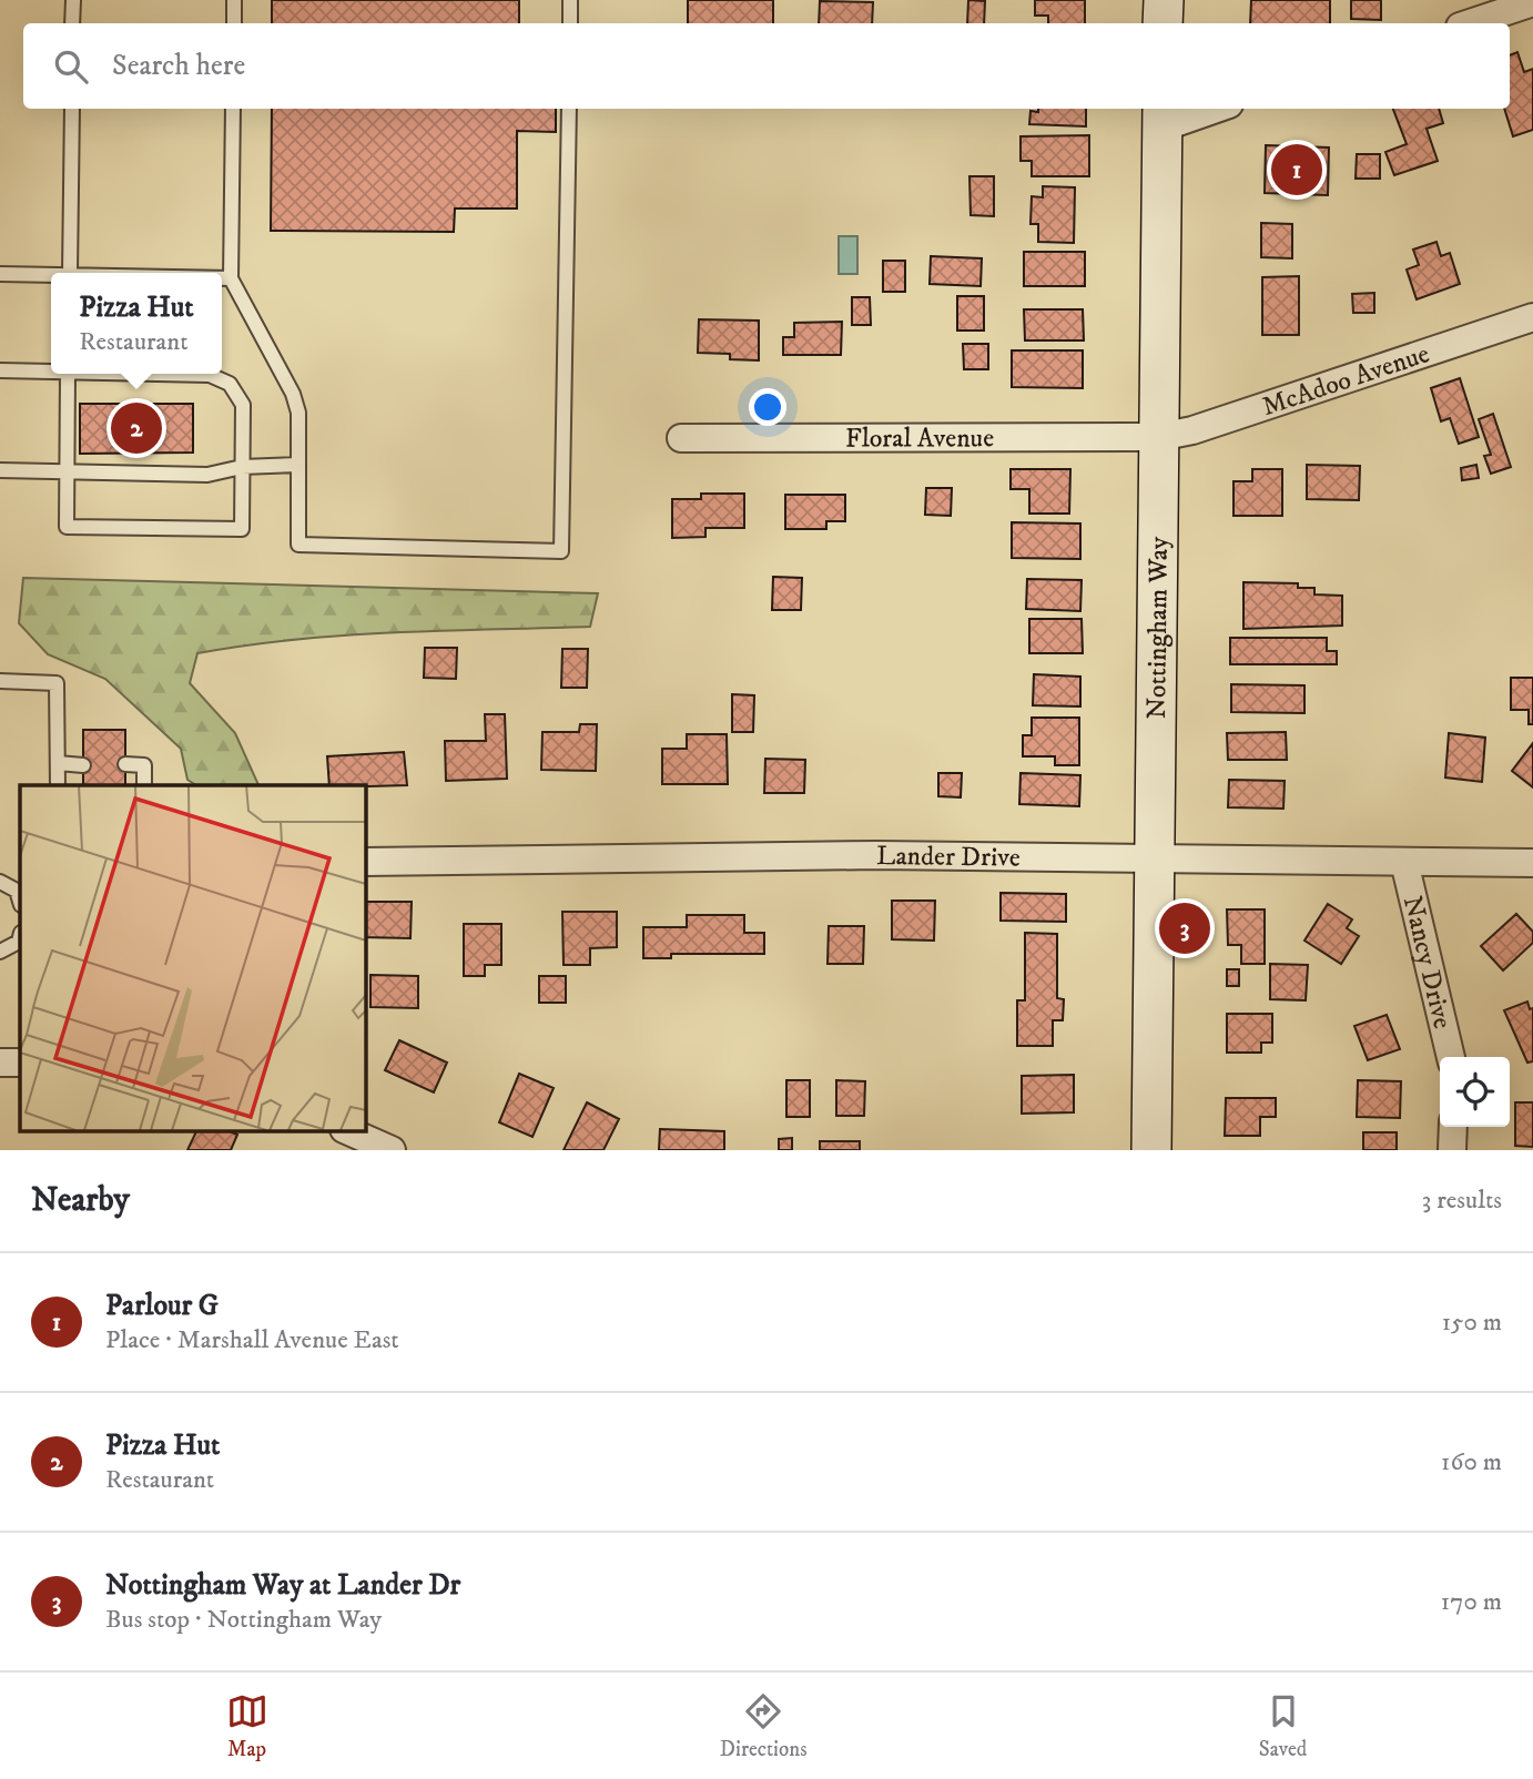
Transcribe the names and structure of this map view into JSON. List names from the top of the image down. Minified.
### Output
{"streets":{"street":["McAdoo Avenue","Floral Avenue","Nottingham Way","Lander Drive","Nancy Drive"]},"crossings":[["McAdoo Avenue","Floral Avenue"],["McAdoo Avenue","Nottingham Way"],["Floral Avenue","Nottingham Way"],["Nottingham Way","Lander Drive"],["Lander Drive","Nancy Drive"]],"page":{"search":"Search here","pins":["1","2","3"],"popup":["Pizza Hut","Restaurant"],"heading":["Nearby","3 results"],"list":[{"mark":"1","name":"Parlour G","note":"Place · Marshall Avenue East","value":"150 m"},{"mark":"2","name":"Pizza Hut","note":"Restaurant","value":"160 m"},{"mark":"3","name":"Nottingham Way at Lander Dr","note":"Bus stop · Nottingham Way","value":"170 m"}],"nav":["Map","Directions","Saved"]}}
